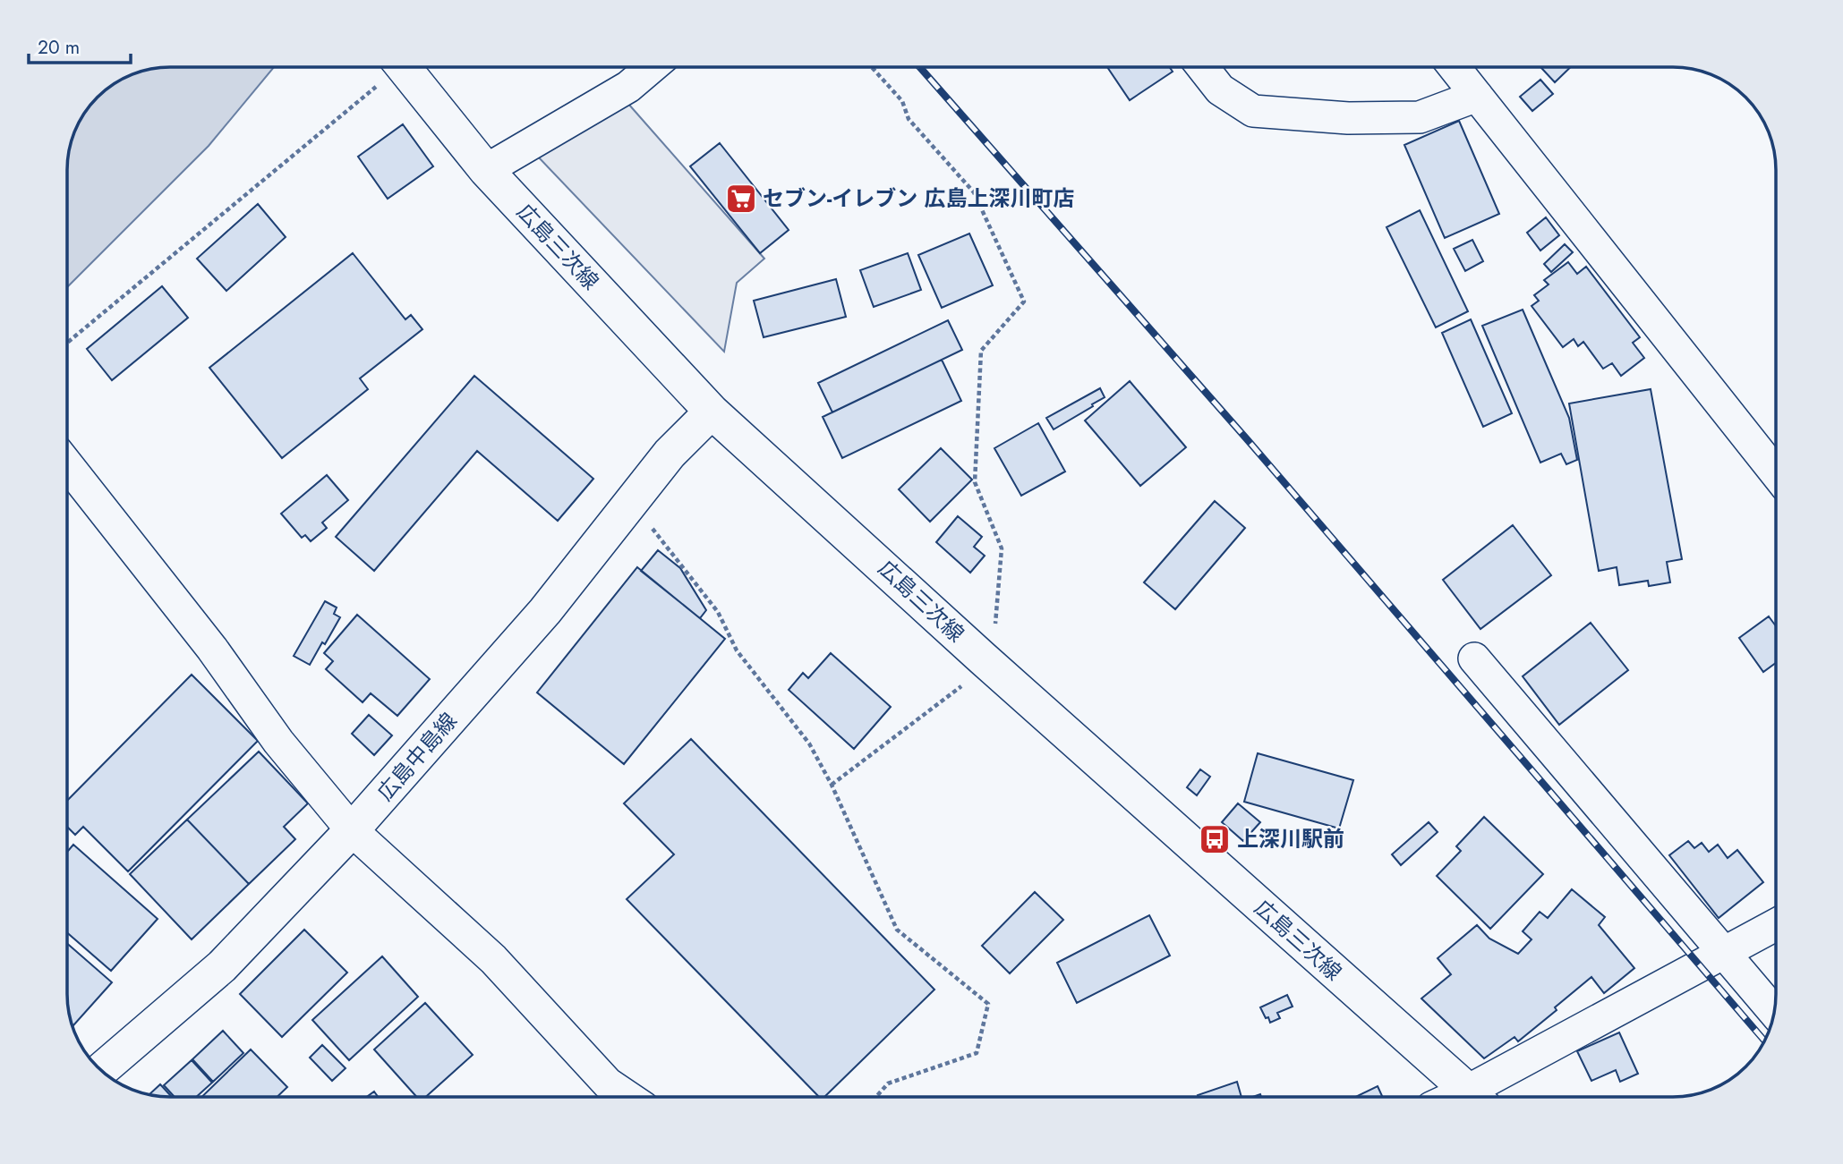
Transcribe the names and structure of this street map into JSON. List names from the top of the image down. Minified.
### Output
{"streets":{"main road":["広島三次線","広島中島線"]},"crossings":[["広島三次線","広島中島線"]],"places":{"supermarket":["セブン-イレブン 広島上深川町店"],"bus stop":["上深川駅前"]},"scale_bar":"20 m"}
